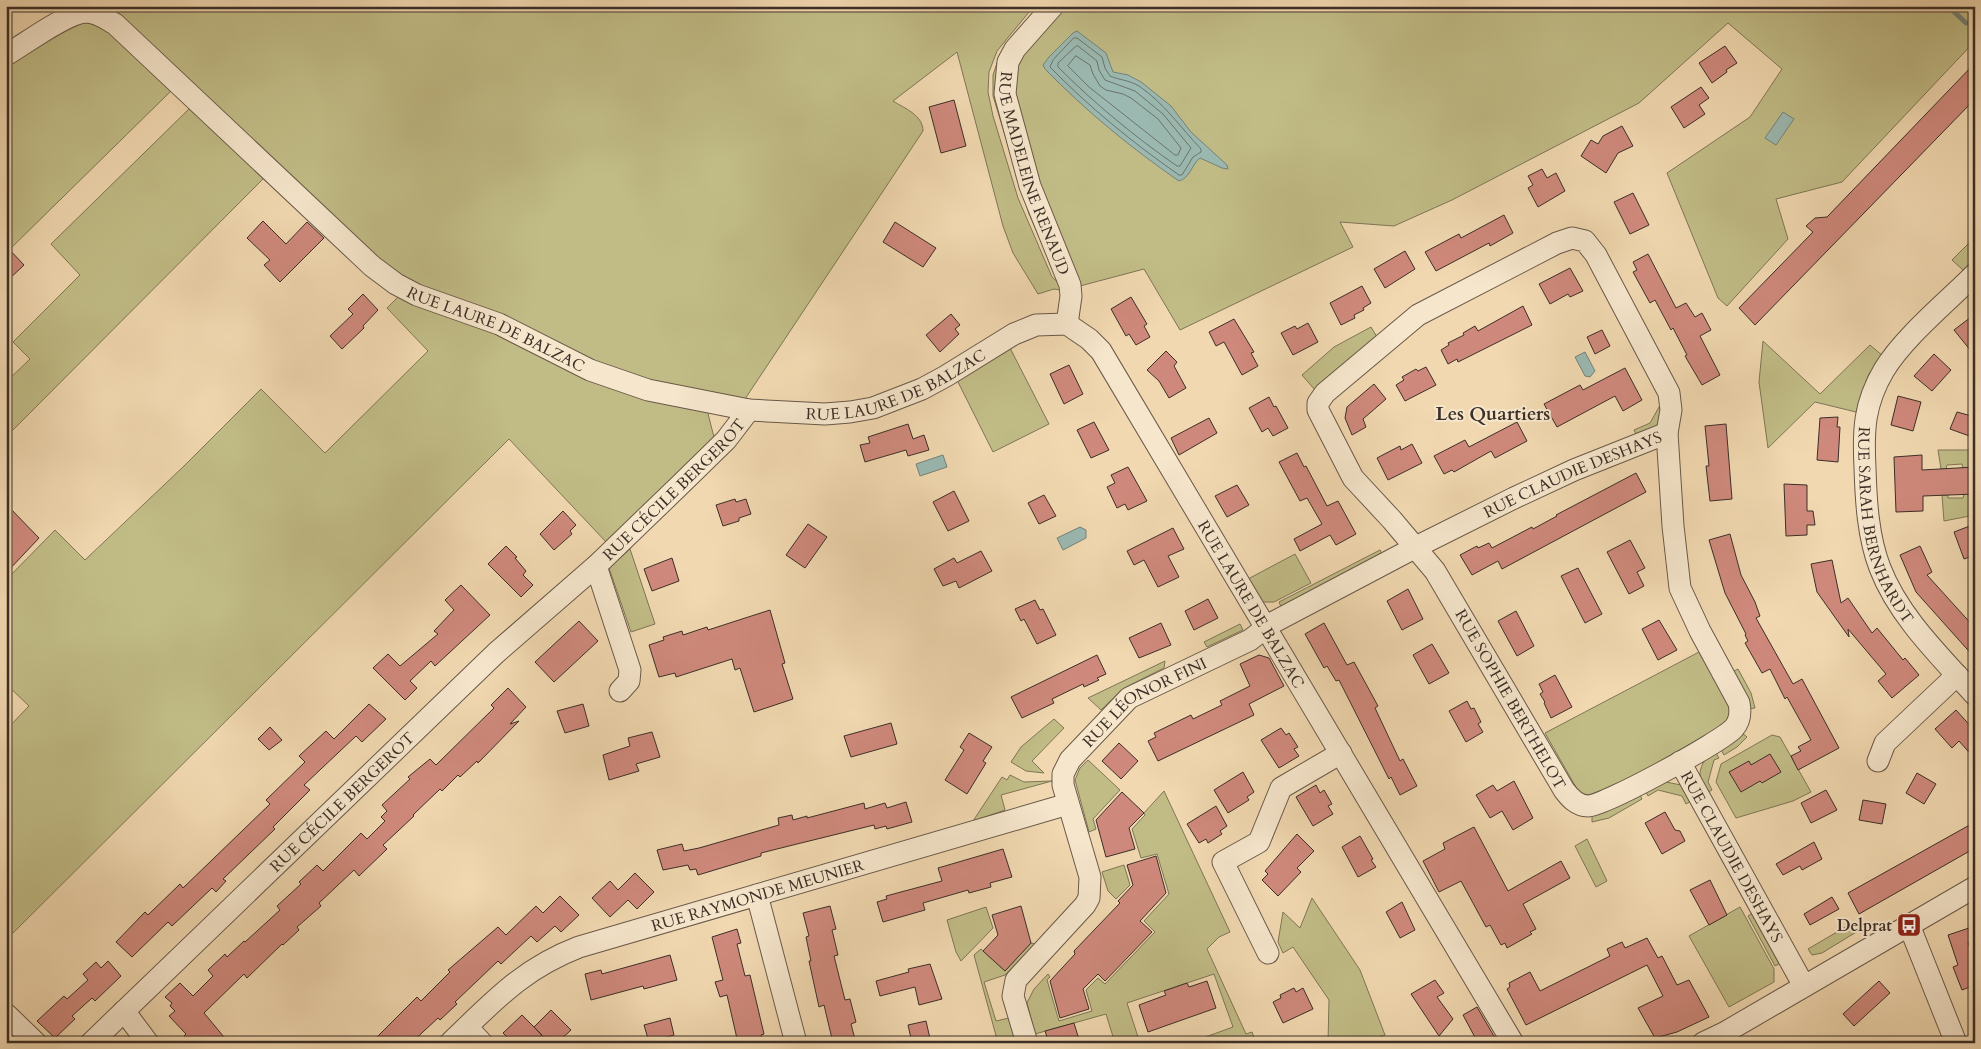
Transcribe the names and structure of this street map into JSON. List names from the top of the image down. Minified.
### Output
{"streets":{"street":["RUE MADELEINE RENAUD","RUE LAURE DE BALZAC","RUE CLAUDIE DESHAYS","RUE CÉCILE BERGEROT","RUE SARAH BERNHARDT","RUE SOPHIE BERTHELOT","RUE LÉONOR FINI","RUE RAYMONDE MEUNIER"]},"crossings":[["RUE MADELEINE RENAUD","RUE LAURE DE BALZAC"],["RUE LAURE DE BALZAC","RUE CLAUDIE DESHAYS"],["RUE LAURE DE BALZAC","RUE CÉCILE BERGEROT"],["RUE LAURE DE BALZAC","RUE LÉONOR FINI"],["RUE CLAUDIE DESHAYS","RUE SOPHIE BERTHELOT"],["RUE CLAUDIE DESHAYS","RUE LÉONOR FINI"],["RUE LÉONOR FINI","RUE RAYMONDE MEUNIER"]],"districts":["Les Quartiers"],"places":{"bus stop":["Delprat"]}}
